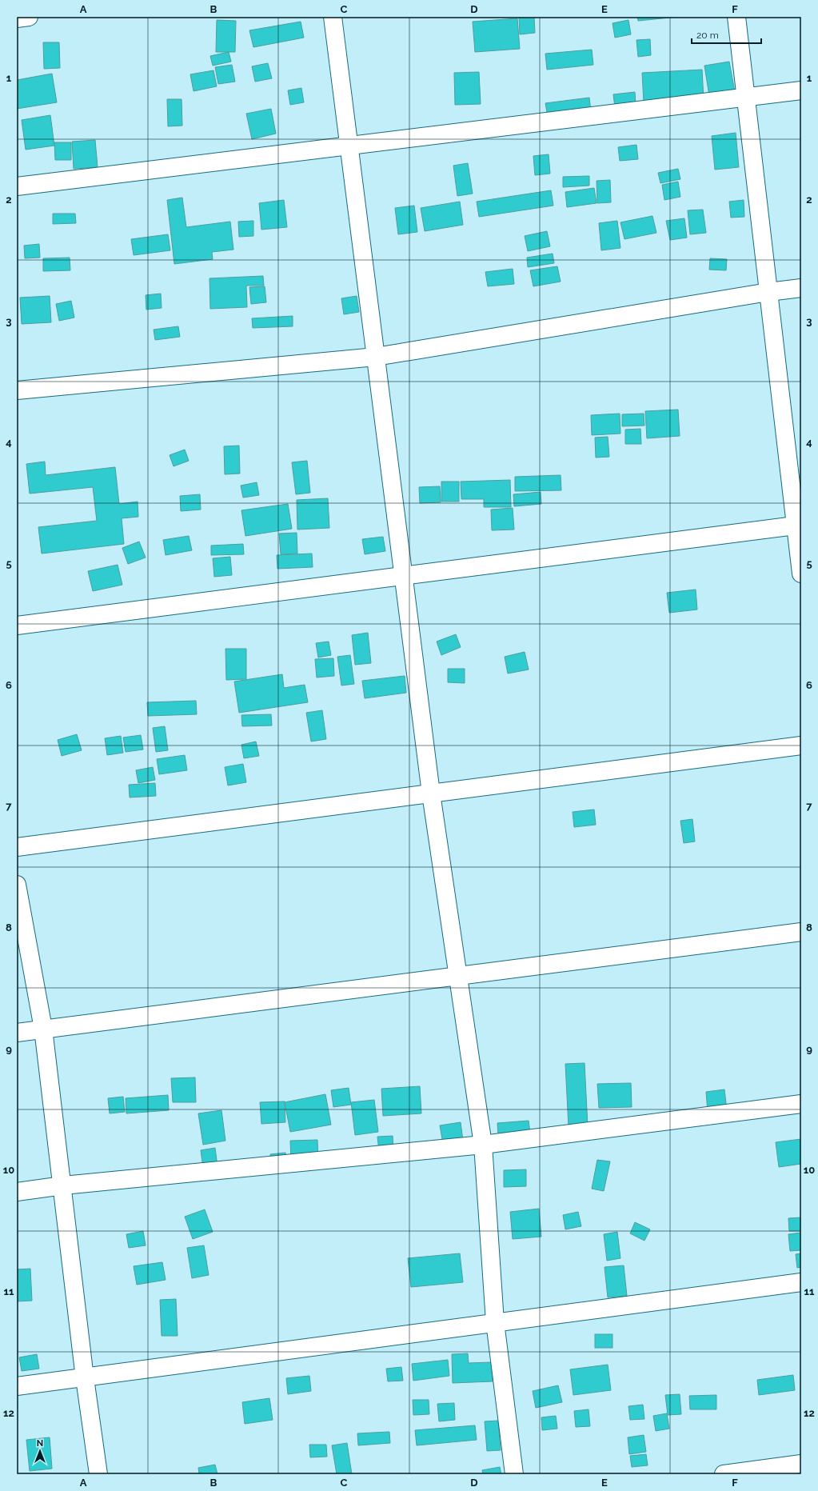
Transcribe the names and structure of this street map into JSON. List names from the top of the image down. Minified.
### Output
{"scale_bar":"20 m","north":"top","grid":{"columns":["A","B","C","D","E","F"],"rows":["1","2","3","4","5","6","7","8","9","10","11","12"]}}
